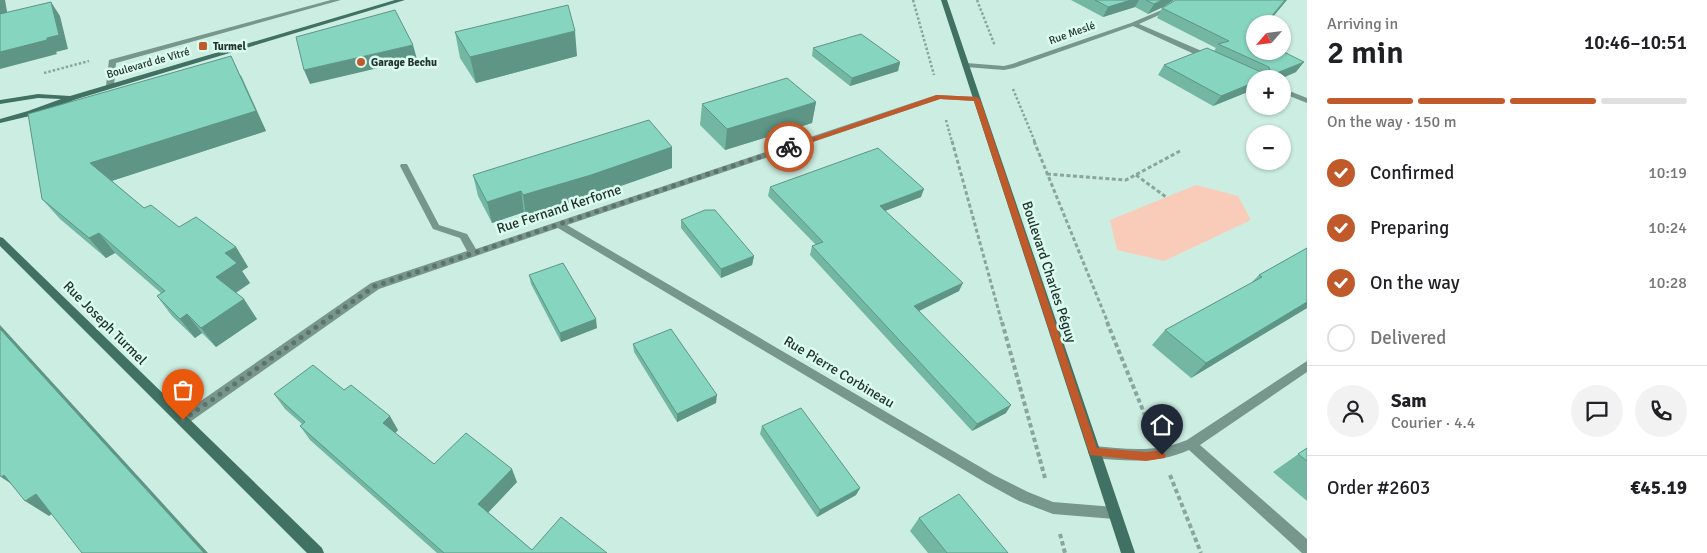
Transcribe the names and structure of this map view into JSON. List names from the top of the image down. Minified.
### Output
{"streets":{"street":["Rue Meslé","Boulevard de Vitré","Rue Fernand Kerforne","Boulevard Charles Péguy","Rue Joseph Turmel","Rue Pierre Corbineau"]},"crossings":[["Rue Meslé","Boulevard Charles Péguy"],["Rue Fernand Kerforne","Boulevard Charles Péguy"],["Rue Fernand Kerforne","Rue Joseph Turmel"],["Rue Fernand Kerforne","Rue Pierre Corbineau"],["Boulevard Charles Péguy","Rue Pierre Corbineau"]],"places":{"transit":["Turmel"],"other":["Garage Bechu"]},"north":"bottom left","page":{"heading":["2 min","Arriving in","10:46–10:51"],"panel":["Sam","Courier · 4.4","Order #2603","€45.19"],"map_buttons":["+","−"],"bar":"On the way · 150 m","list":[["Confirmed","10:19"],["Preparing","10:24"],["On the way","10:28"],"Delivered"]}}
